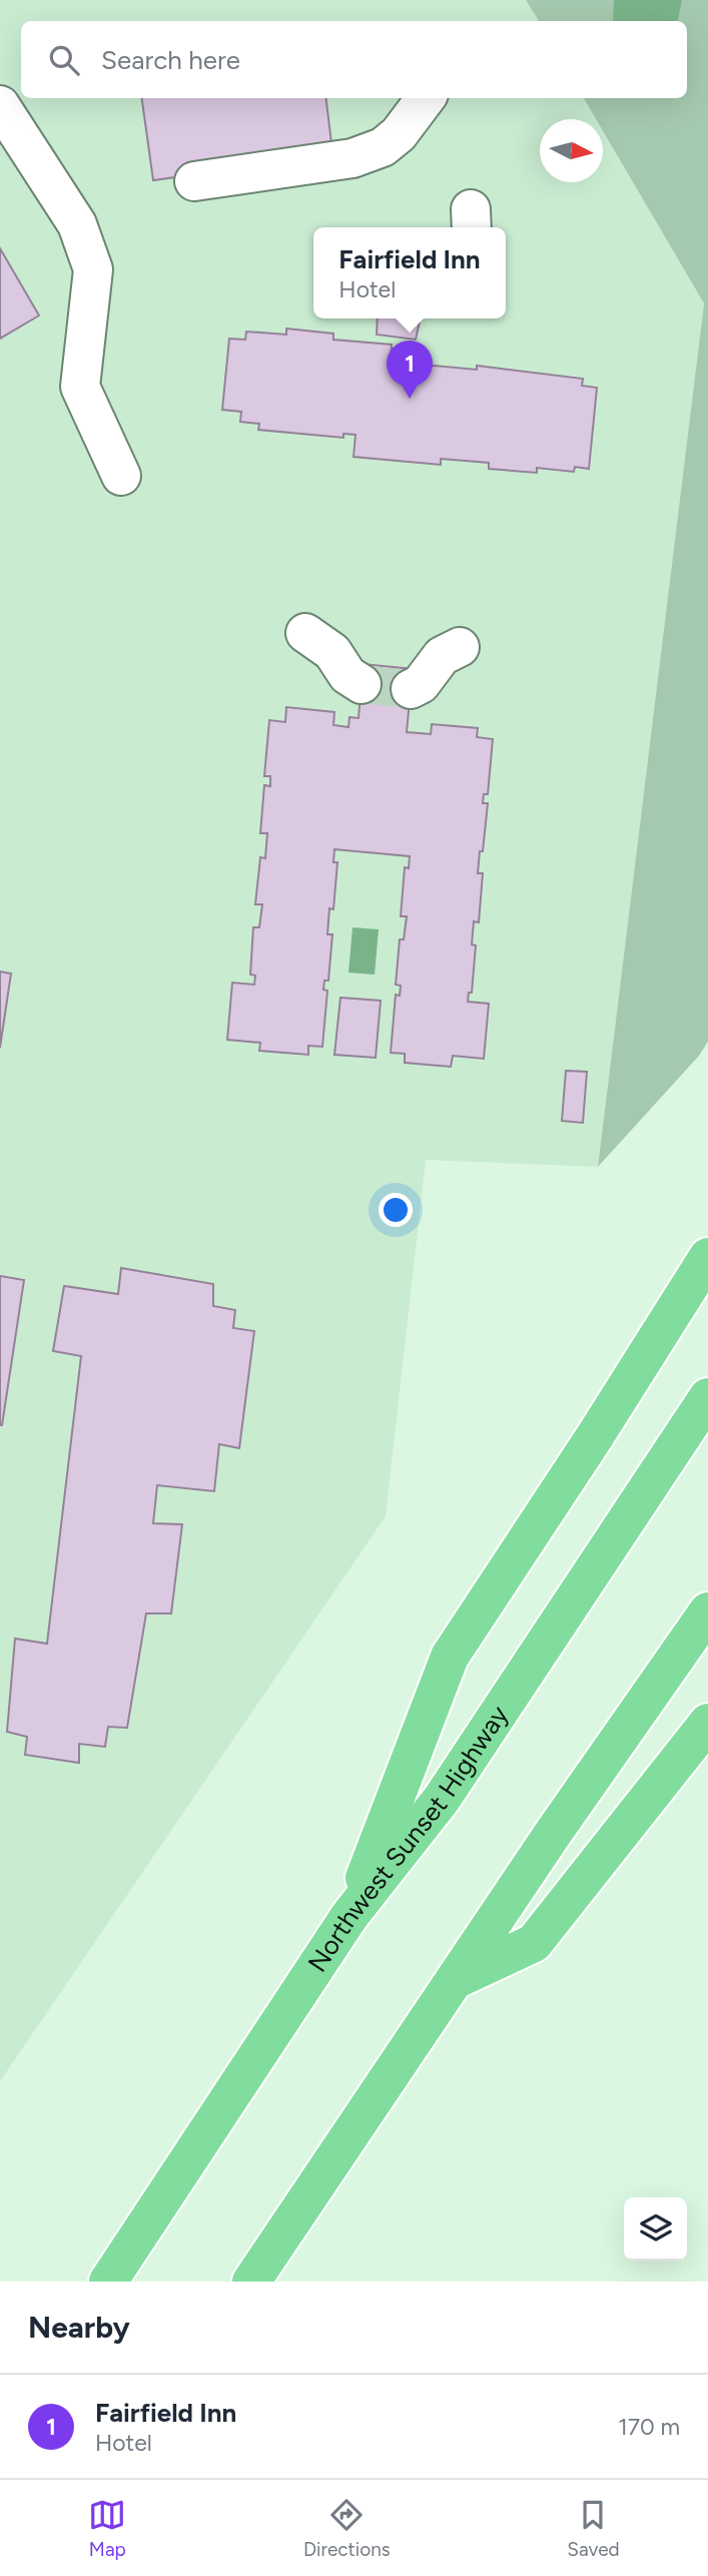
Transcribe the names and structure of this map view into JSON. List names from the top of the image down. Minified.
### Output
{"streets":{"highway":["Northwest Sunset Highway"]},"north":"right","page":{"search":"Search here","popup":["Fairfield Inn","Hotel"],"pins":"1","heading":"Nearby","list":[{"mark":"1","name":"Fairfield Inn","note":"Hotel","value":"170 m"}],"nav":["Map","Directions","Saved"]}}
